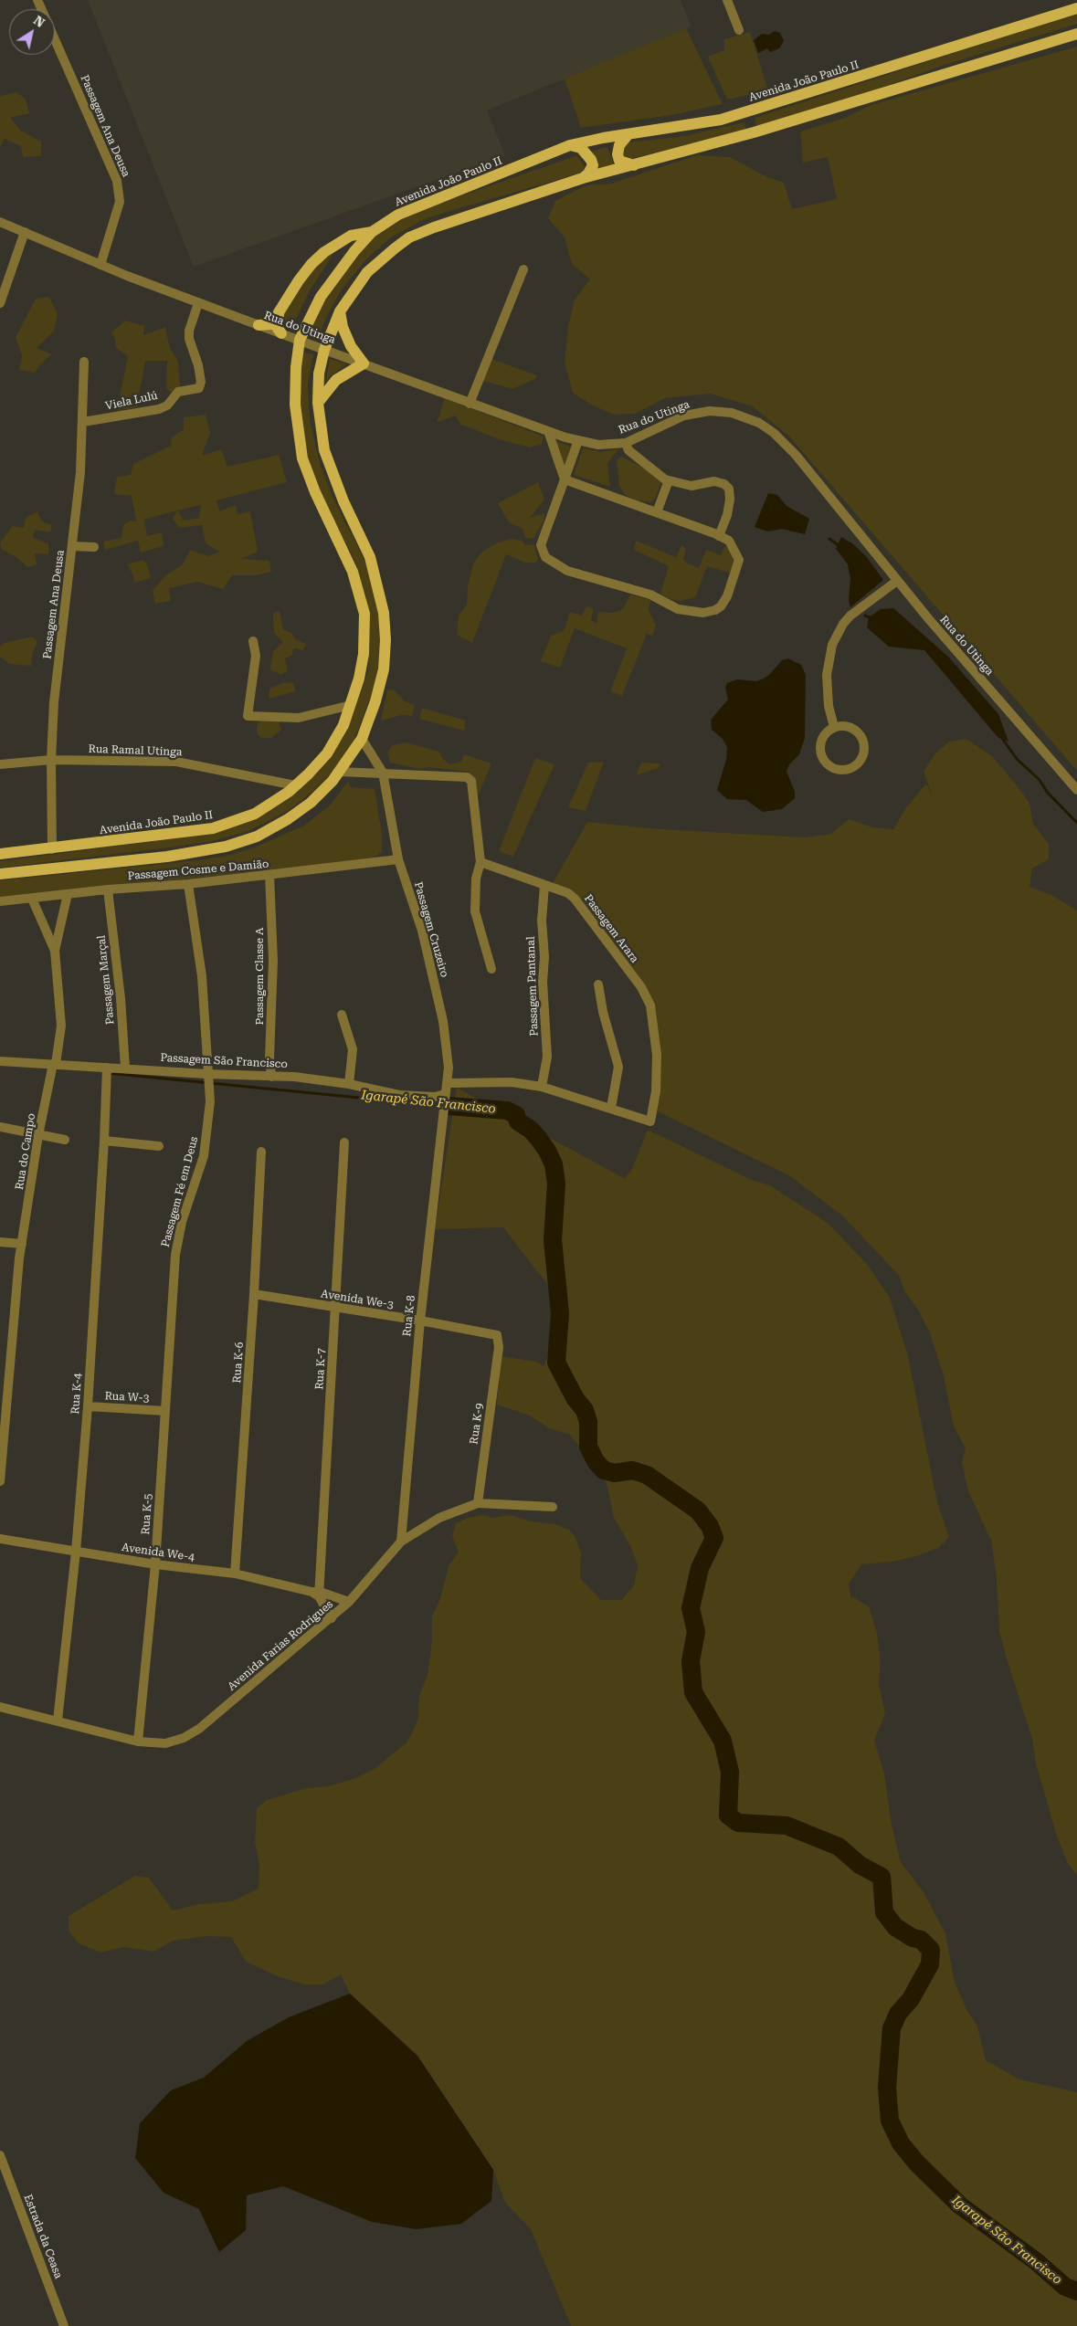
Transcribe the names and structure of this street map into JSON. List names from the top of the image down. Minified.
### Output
{"streets":{"main road":["Avenida João Paulo II"],"street":["Passagem Ana Deusa","Rua do Utinga","Viela Lulú","Rua Ramal Utinga","Passagem Cosme e Damião","Passagem Arara","Passagem Cruzeiro","Passagem Classe A","Passagem Marçal","Passagem Pantanal","Passagem São Francisco","Rua do Campo","Passagem Fé em Deus","Avenida We-3","Rua K-8","Rua K-6","Rua K-7","Rua K-4","Rua W-3","Rua K-9","Rua K-5","Avenida We-4","Avenida Farias Rodrigues","Estrada da Ceasa"]},"crossings":[["Avenida João Paulo II","Passagem Ana Deusa"],["Avenida João Paulo II","Rua do Utinga"],["Avenida João Paulo II","Rua Ramal Utinga"],["Passagem Ana Deusa","Rua do Utinga"],["Passagem Ana Deusa","Viela Lulú"],["Passagem Ana Deusa","Rua Ramal Utinga"],["Rua do Utinga","Viela Lulú"],["Passagem Cosme e Damião","Passagem Cruzeiro"],["Passagem Cosme e Damião","Passagem Classe A"],["Passagem Cosme e Damião","Passagem Marçal"],["Passagem Cosme e Damião","Rua do Campo"],["Passagem Cosme e Damião","Passagem Fé em Deus"],["Passagem Arara","Passagem Pantanal"],["Passagem Cruzeiro","Passagem São Francisco"],["Passagem Cruzeiro","Rua K-8"],["Passagem Classe A","Passagem São Francisco"],["Passagem Marçal","Passagem São Francisco"],["Passagem São Francisco","Rua do Campo"],["Passagem São Francisco","Passagem Fé em Deus"],["Passagem São Francisco","Rua K-8"],["Passagem São Francisco","Rua K-4"],["Passagem Fé em Deus","Rua K-5"],["Avenida We-3","Rua K-8"],["Avenida We-3","Rua K-6"],["Avenida We-3","Rua K-7"],["Avenida We-3","Rua K-9"],["Rua K-8","Avenida Farias Rodrigues"],["Rua K-6","Avenida We-4"],["Rua K-7","Avenida We-4"],["Rua K-4","Rua W-3"],["Rua K-4","Avenida We-4"],["Rua K-4","Avenida Farias Rodrigues"],["Rua W-3","Rua K-5"],["Rua K-9","Avenida Farias Rodrigues"],["Rua K-5","Avenida We-4"],["Rua K-5","Avenida Farias Rodrigues"],["Avenida We-4","Avenida Farias Rodrigues"]],"water":["Igarapé São Francisco"],"north":"top right"}
